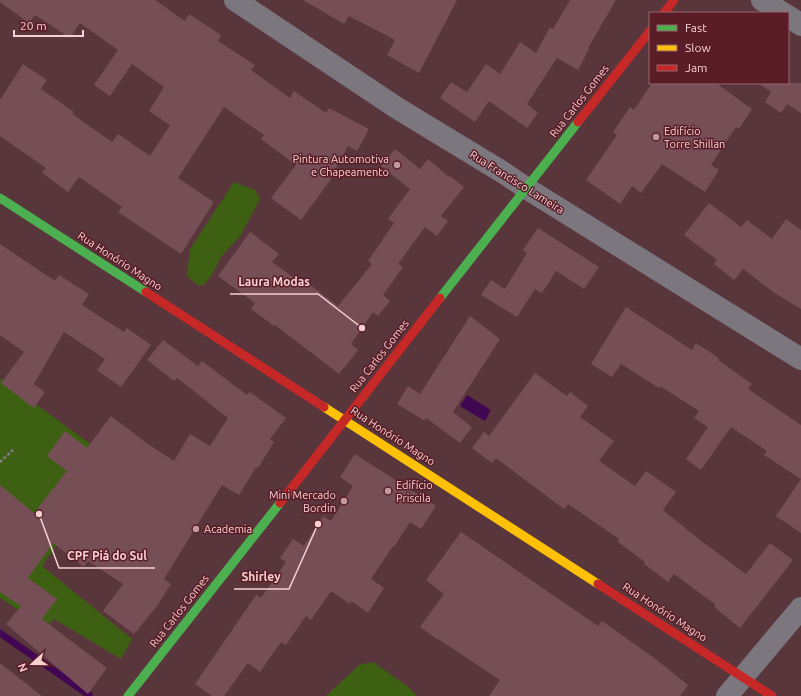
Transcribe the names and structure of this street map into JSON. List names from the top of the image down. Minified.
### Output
{"streets":{"street":["Rua Carlos Gomes","Rua Francisco Lameira","Rua Honório Magno"]},"crossings":[["Rua Carlos Gomes","Rua Francisco Lameira"],["Rua Carlos Gomes","Rua Honório Magno"]],"places":["Edifício Torre Shillan","Pintura Automotiva e Chapeamento","Laura Modas","Edifício Priscila","Mini Mercado Bordin","CPF Piá do Sul","Shirley","Academia"],"legend":["Fast","Slow","Jam"],"scale_bar":"20 m","north":"left"}
